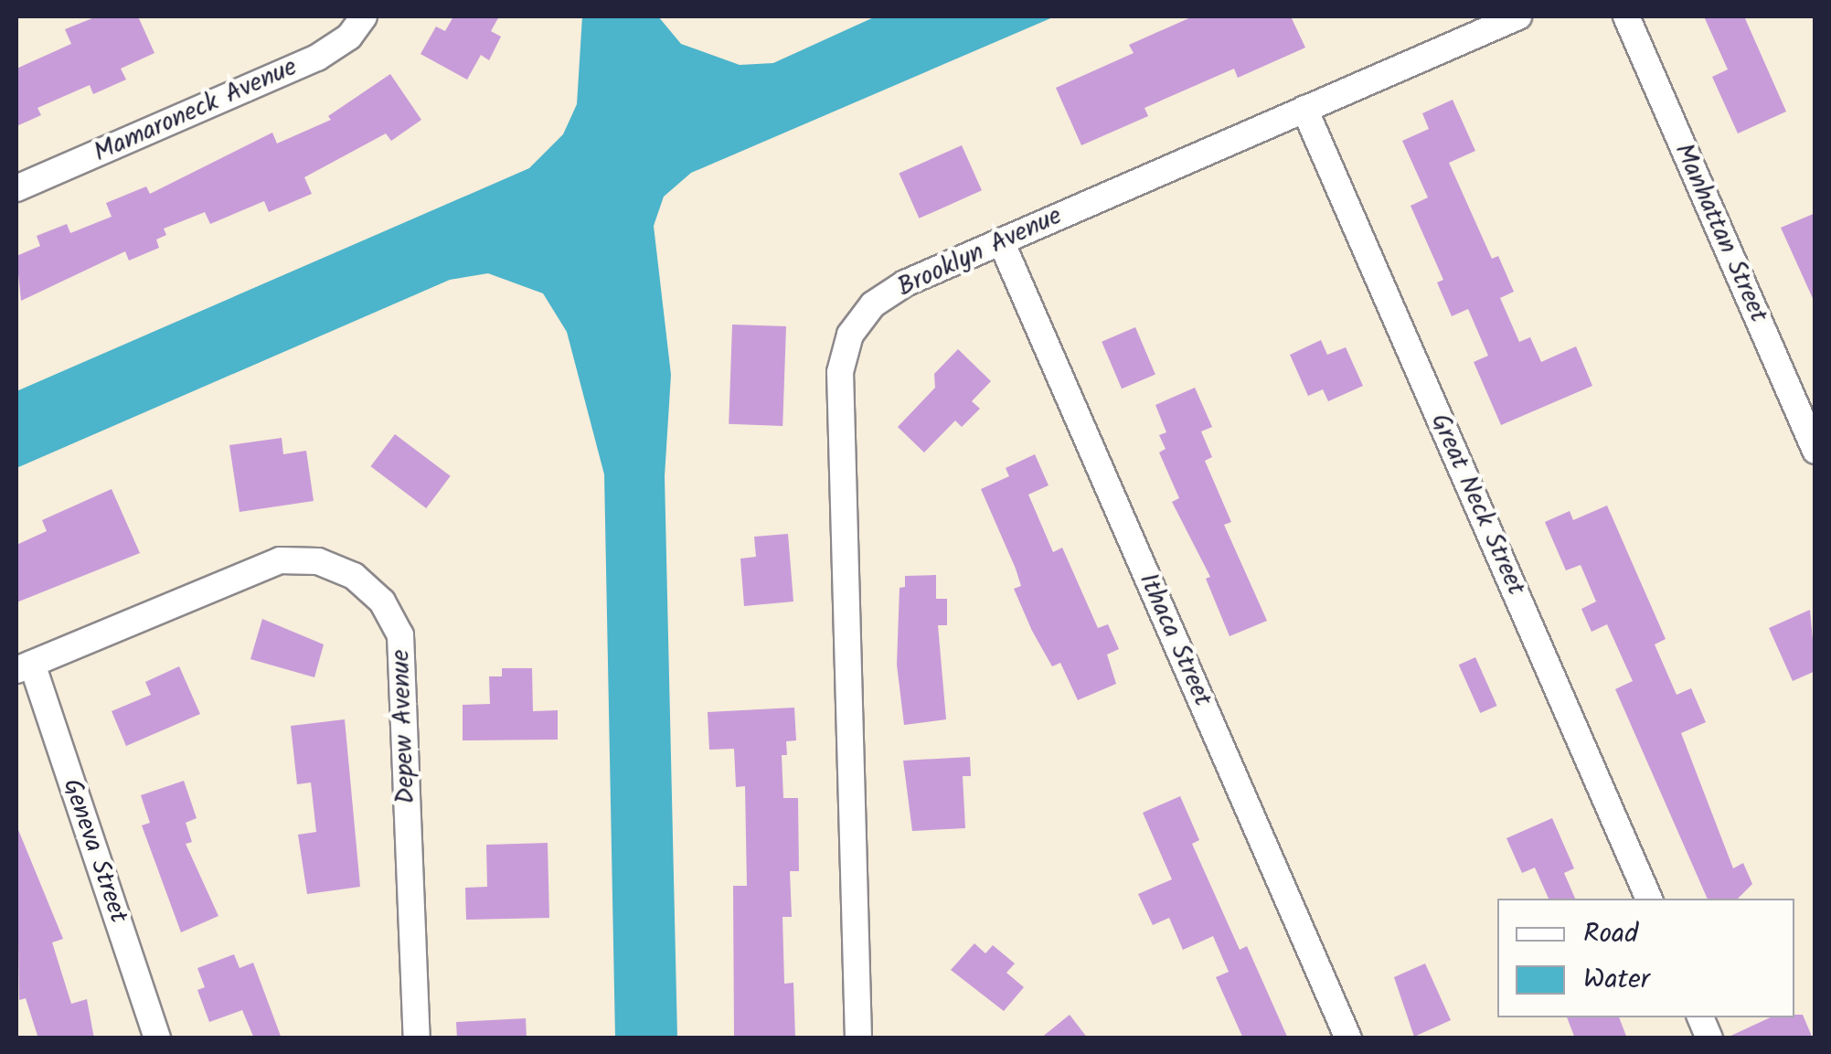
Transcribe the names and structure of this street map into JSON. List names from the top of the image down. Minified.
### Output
{"streets":{"street":["Mamaroneck Avenue","Manhattan Street","Brooklyn Avenue","Great Neck Street","Ithaca Street","Depew Avenue","Geneva Street"]},"crossings":[["Brooklyn Avenue","Great Neck Street"],["Brooklyn Avenue","Ithaca Street"],["Depew Avenue","Geneva Street"]],"legend":["Road","Water"]}
